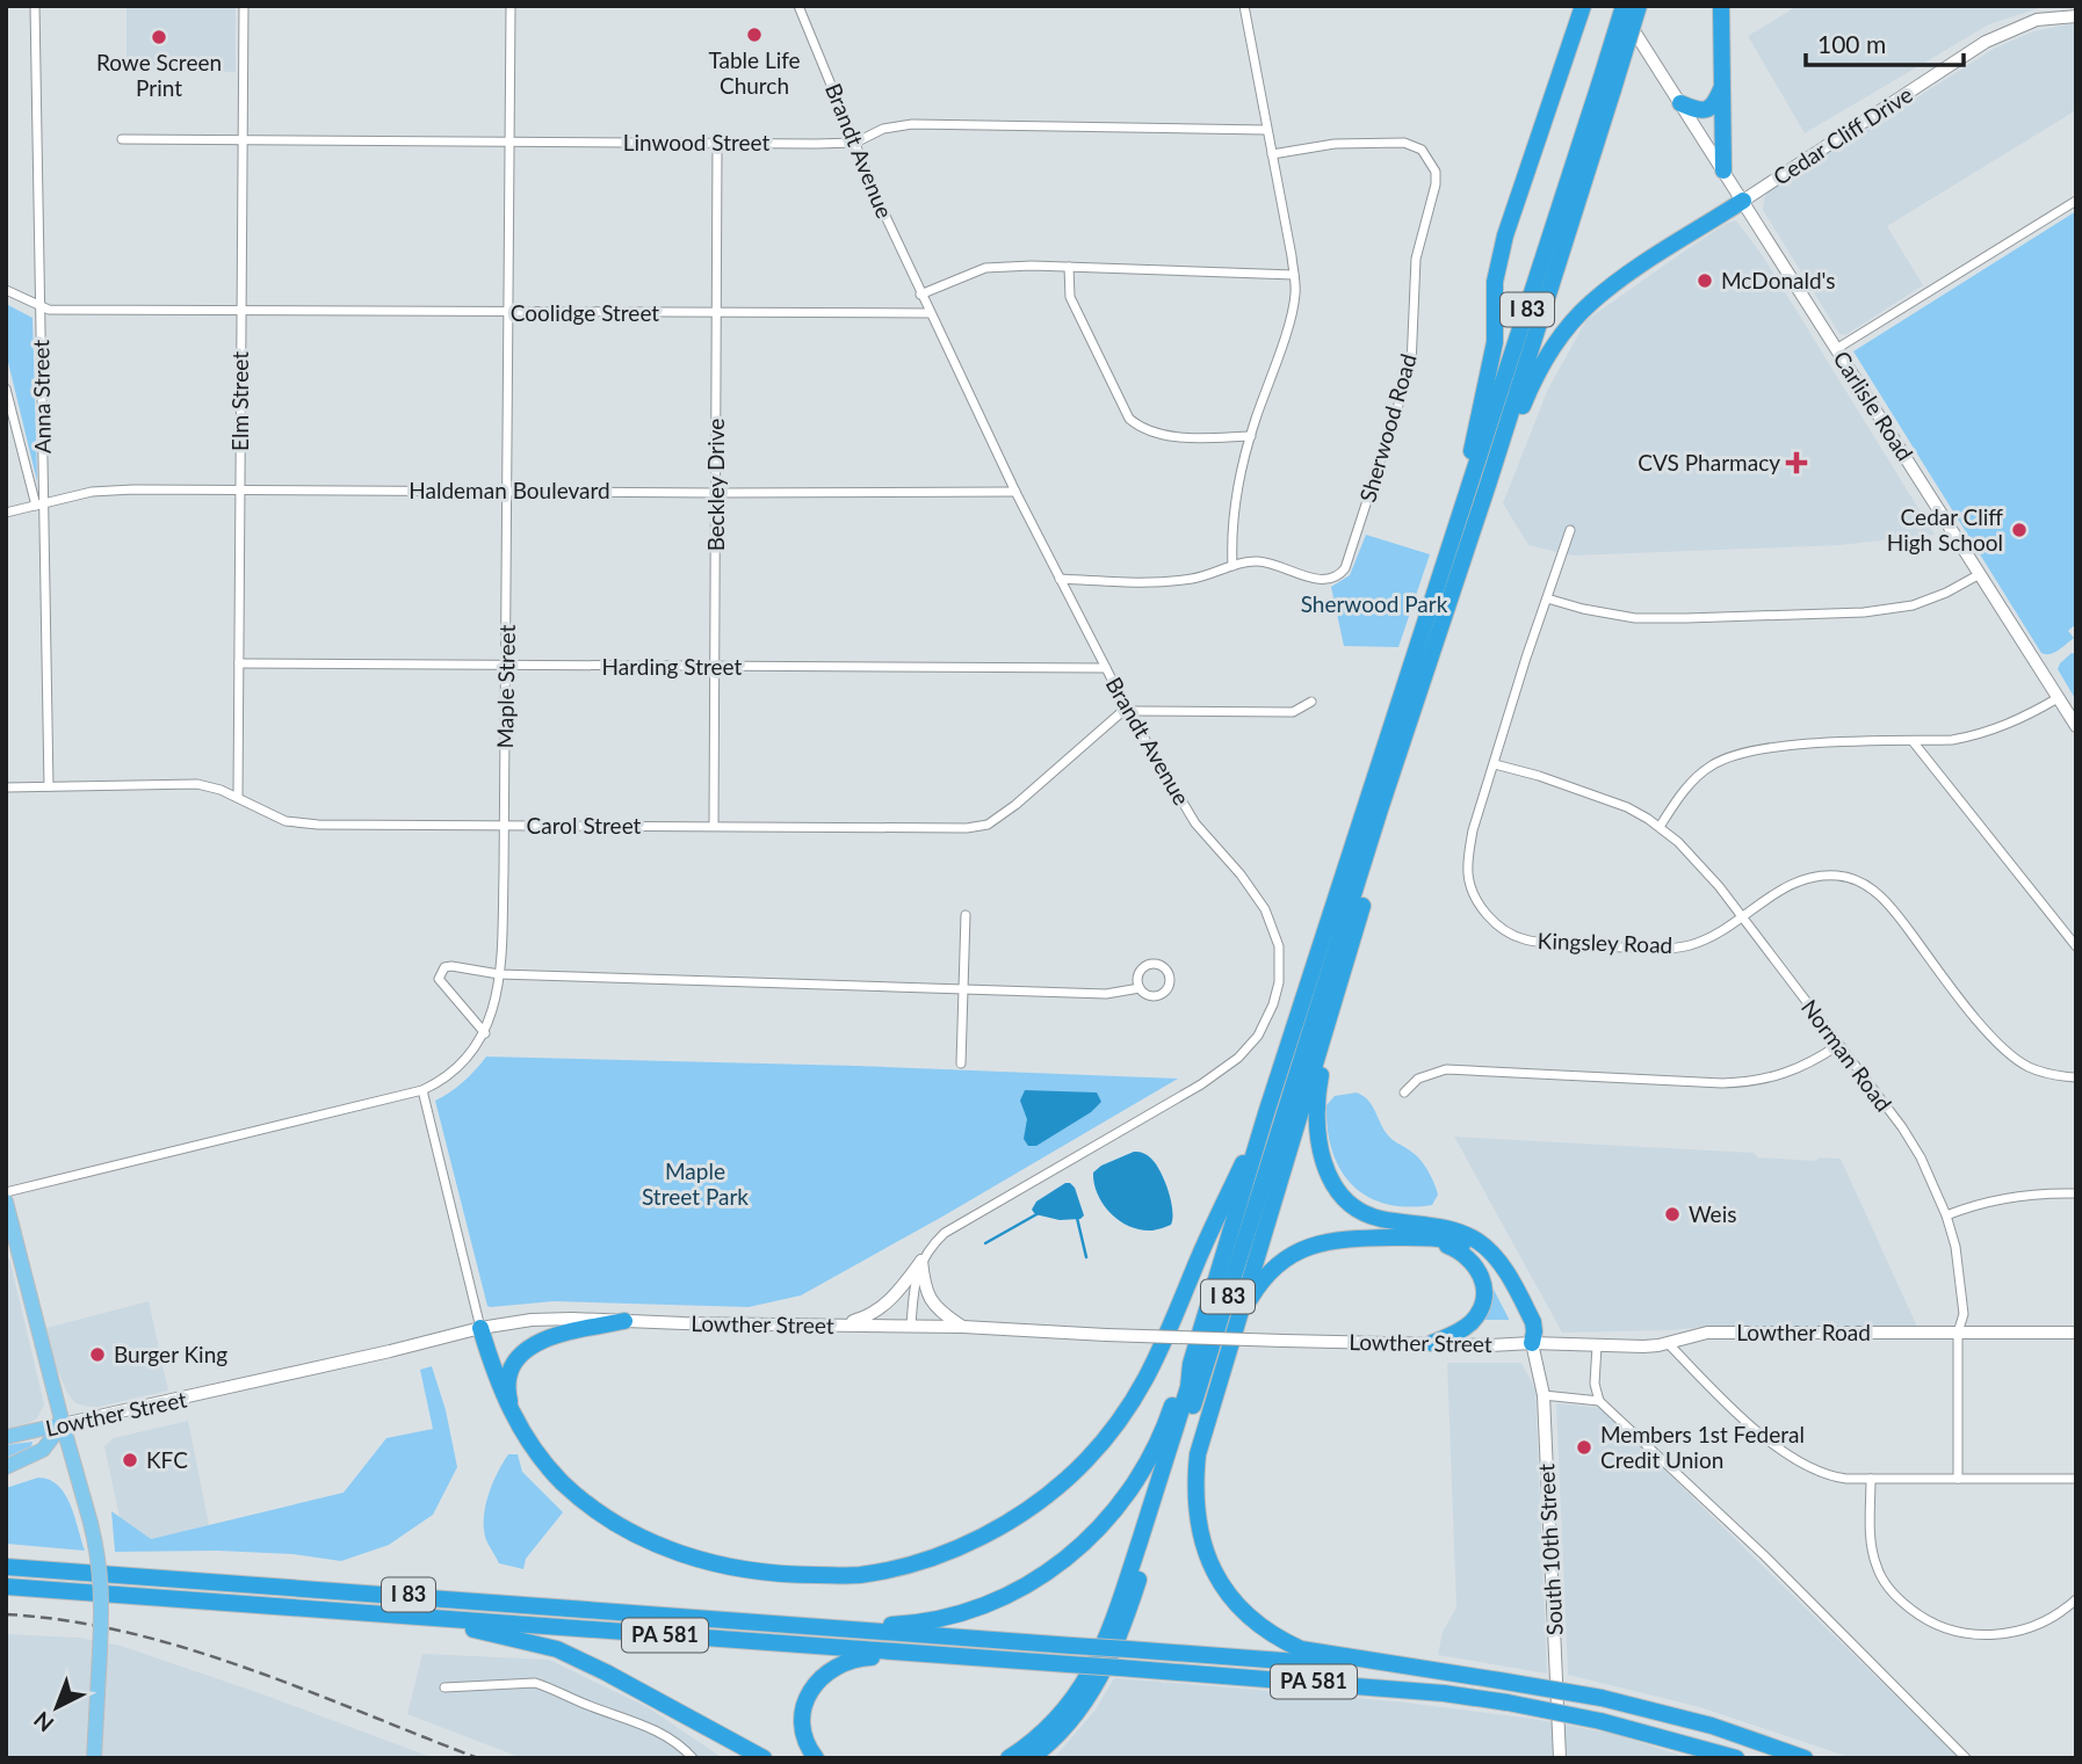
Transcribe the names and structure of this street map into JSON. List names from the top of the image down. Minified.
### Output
{"streets":{"highway":["I 83","PA 581"],"main road":["Cedar Cliff Drive","Carlisle Road","Lowther Street","Lowther Road","South 10th Street"],"street":["Linwood Street","Brandt Avenue","Coolidge Street","Anna Street","Elm Street","Sherwood Road","Beckley Drive","Haldeman Boulevard","Harding Street","Maple Street","Carol Street","Kingsley Road","Norman Road"]},"crossings":[["Cedar Cliff Drive","Carlisle Road"],["Linwood Street","Brandt Avenue"],["Linwood Street","Elm Street"],["Linwood Street","Beckley Drive"],["Linwood Street","Maple Street"],["Brandt Avenue","Coolidge Street"],["Brandt Avenue","Sherwood Road"],["Brandt Avenue","Haldeman Boulevard"],["Brandt Avenue","Harding Street"],["Brandt Avenue","Carol Street"],["I 83","Carlisle Road"],["I 83","PA 581"],["Coolidge Street","Anna Street"],["Coolidge Street","Elm Street"],["Coolidge Street","Beckley Drive"],["Coolidge Street","Maple Street"],["Anna Street","Haldeman Boulevard"],["Anna Street","Carol Street"],["Elm Street","Haldeman Boulevard"],["Elm Street","Harding Street"],["Elm Street","Carol Street"],["Beckley Drive","Haldeman Boulevard"],["Beckley Drive","Harding Street"],["Beckley Drive","Carol Street"],["Haldeman Boulevard","Maple Street"],["Harding Street","Maple Street"],["Maple Street","Carol Street"],["Kingsley Road","Norman Road"],["Norman Road","Lowther Road"],["Lowther Street","Lowther Road"],["Lowther Street","South 10th Street"],["Lowther Road","South 10th Street"]],"parks":["Sherwood Park","Maple Street Park"],"places":{"other":["Table Life Church","Rowe Screen Print","McDonald's","Cedar Cliff High School","Weis","Burger King","Members 1st Federal Credit Union","KFC"],"health":["CVS Pharmacy"]},"scale_bar":"100 m","north":"bottom left"}
